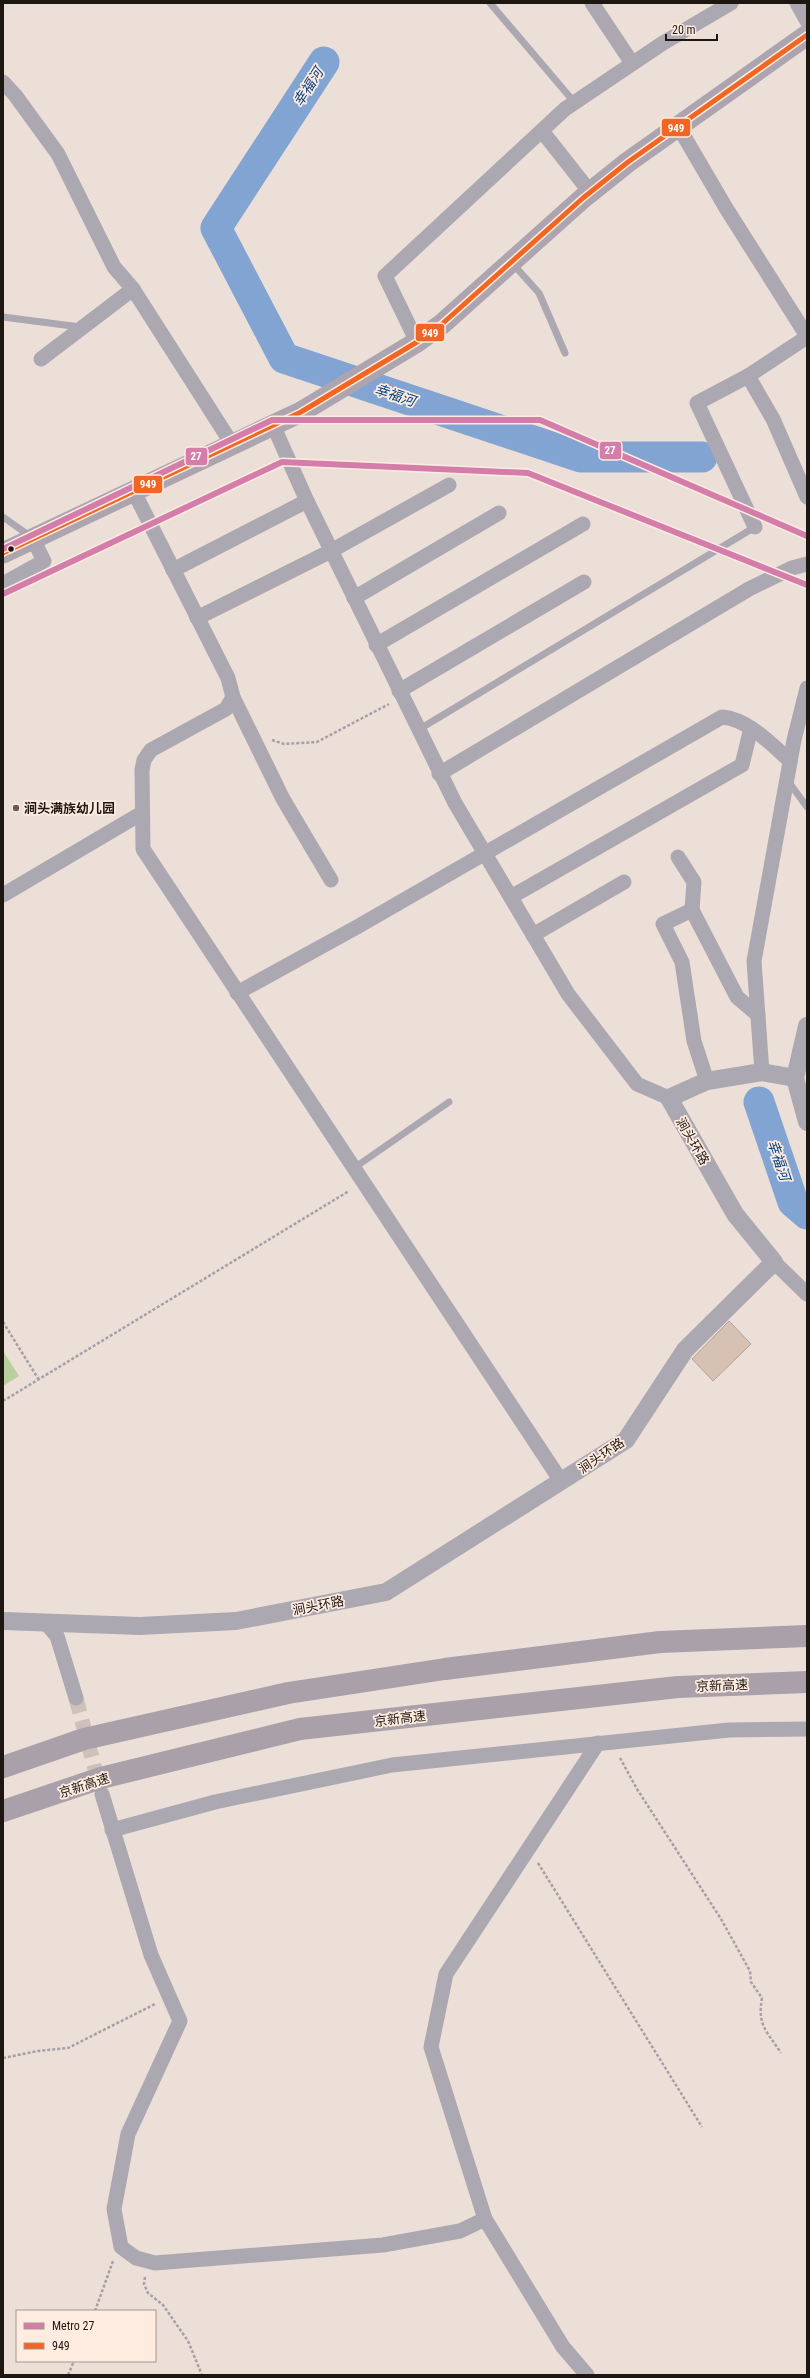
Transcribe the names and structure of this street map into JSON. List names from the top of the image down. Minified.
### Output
{"streets":{"highway":["京新高速"],"street":["涧头环路"]},"water":["幸福河"],"places":["涧头满族幼儿园"],"lines":["transit line 949","metro line 27"],"legend":["Metro 27","949"],"scale_bar":"20 m"}
